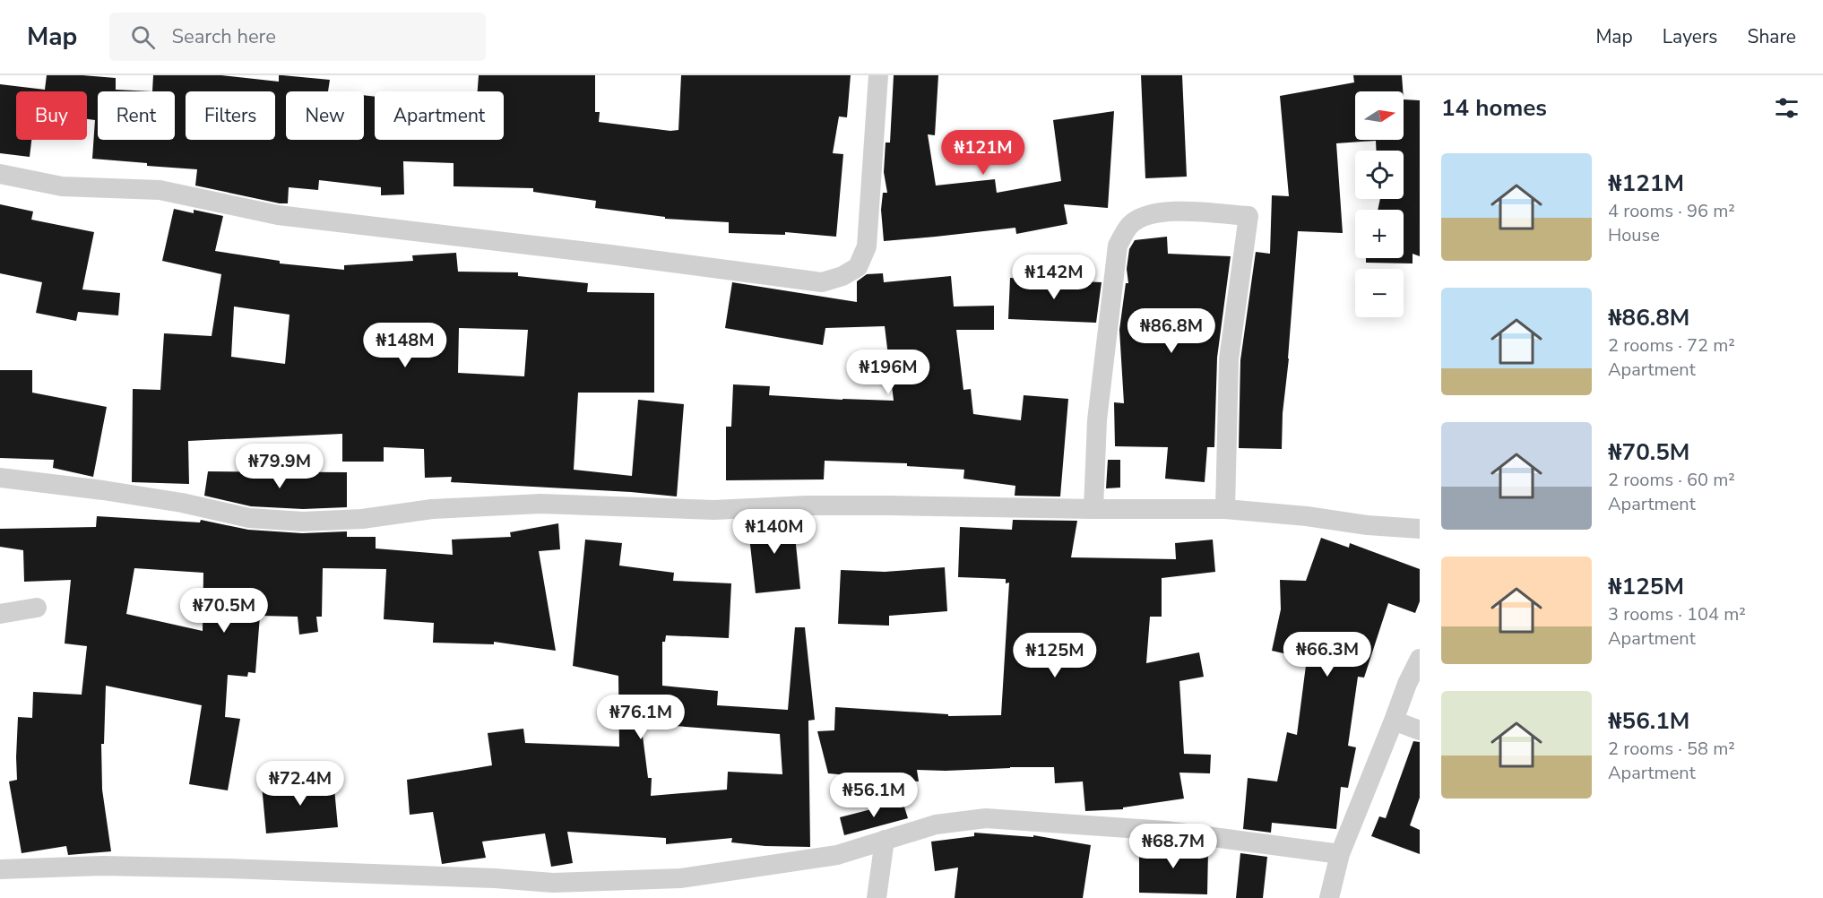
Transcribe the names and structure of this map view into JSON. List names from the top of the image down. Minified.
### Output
{"north":"right","page":{"header":"Map","search":"Search here","nav":["Map","Layers","Share"],"heading":"14 homes","map_buttons":["+","−"],"chip":["Buy","Rent","Filters","New","Apartment"],"price":["₦121M","₦142M","₦86.8M","₦148M","₦196M","₦79.9M","₦140M","₦70.5M","₦66.3M","₦125M","₦76.1M","₦72.4M","₦56.1M","₦68.7M"],"list":[{"name":"₦121M","note":"4 rooms · 96 m² · House"},{"name":"₦86.8M","note":"2 rooms · 72 m² · Apartment"},{"name":"₦70.5M","note":"2 rooms · 60 m² · Apartment"},{"name":"₦125M","note":"3 rooms · 104 m² · Apartment"},{"name":"₦56.1M","note":"2 rooms · 58 m² · Apartment"}]}}
